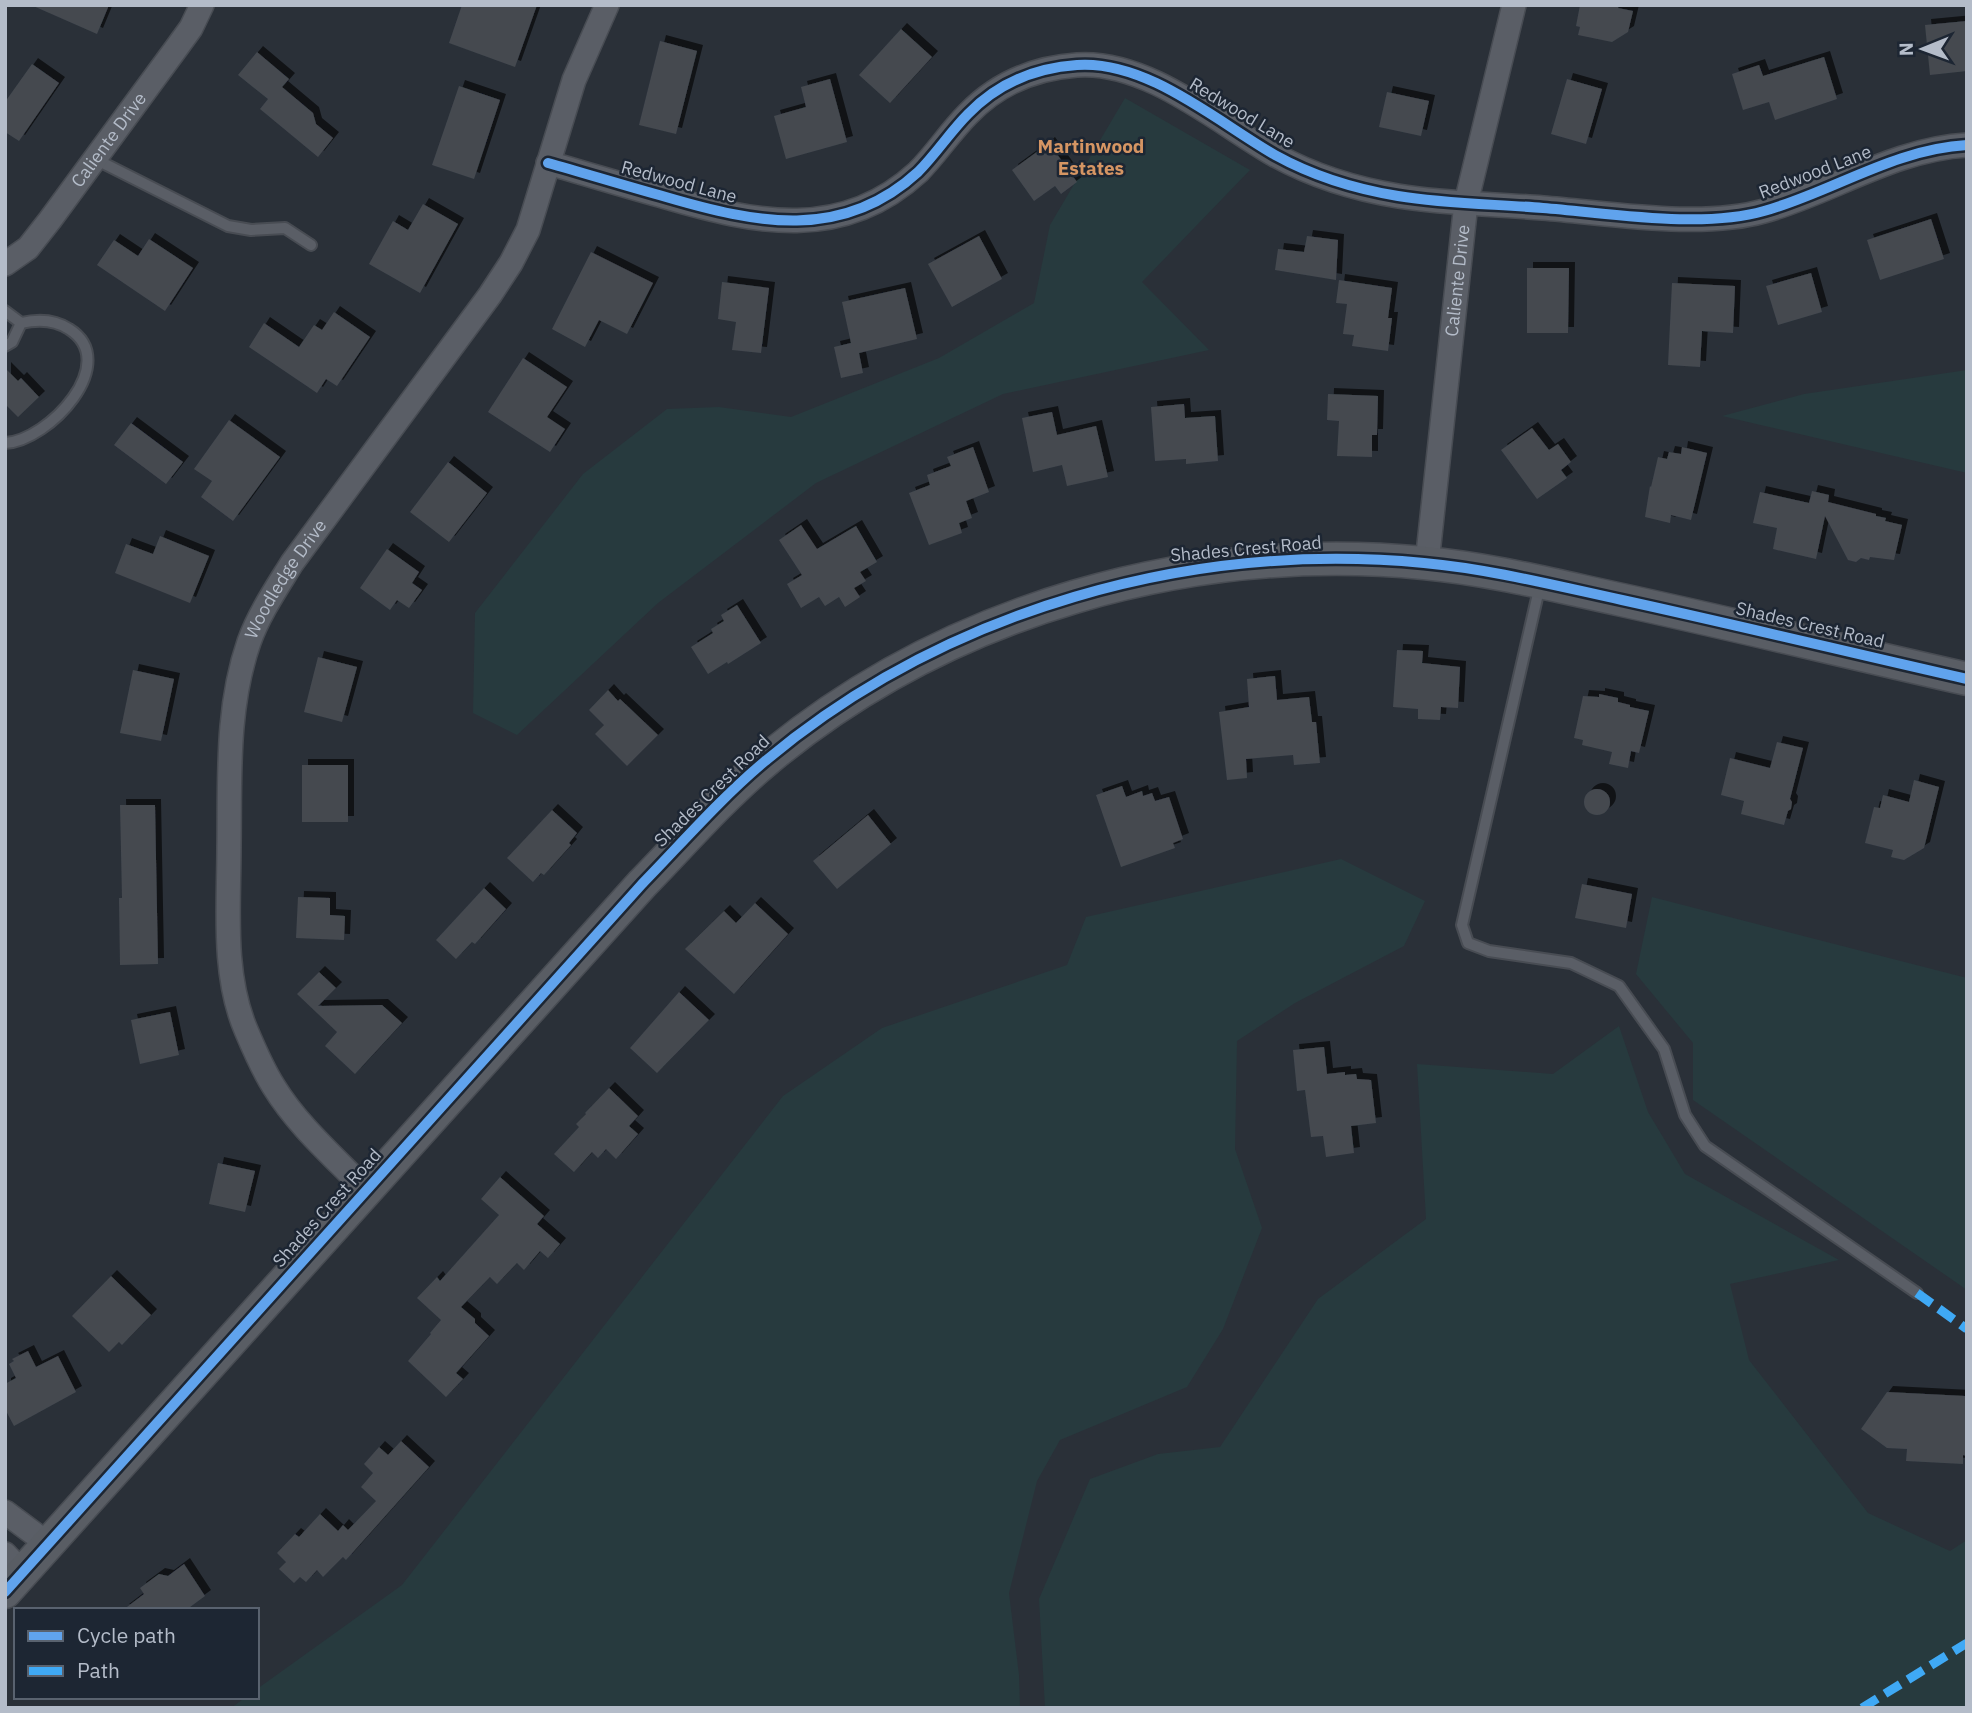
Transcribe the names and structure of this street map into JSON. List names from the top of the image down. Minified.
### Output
{"streets":{"street":["Redwood Lane","Caliente Drive","Shades Crest Road","Woodledge Drive"]},"crossings":[["Redwood Lane","Caliente Drive"],["Redwood Lane","Woodledge Drive"],["Caliente Drive","Shades Crest Road"],["Shades Crest Road","Woodledge Drive"]],"districts":["Martinwood Estates"],"legend":["Cycle path","Path"],"north":"left"}
